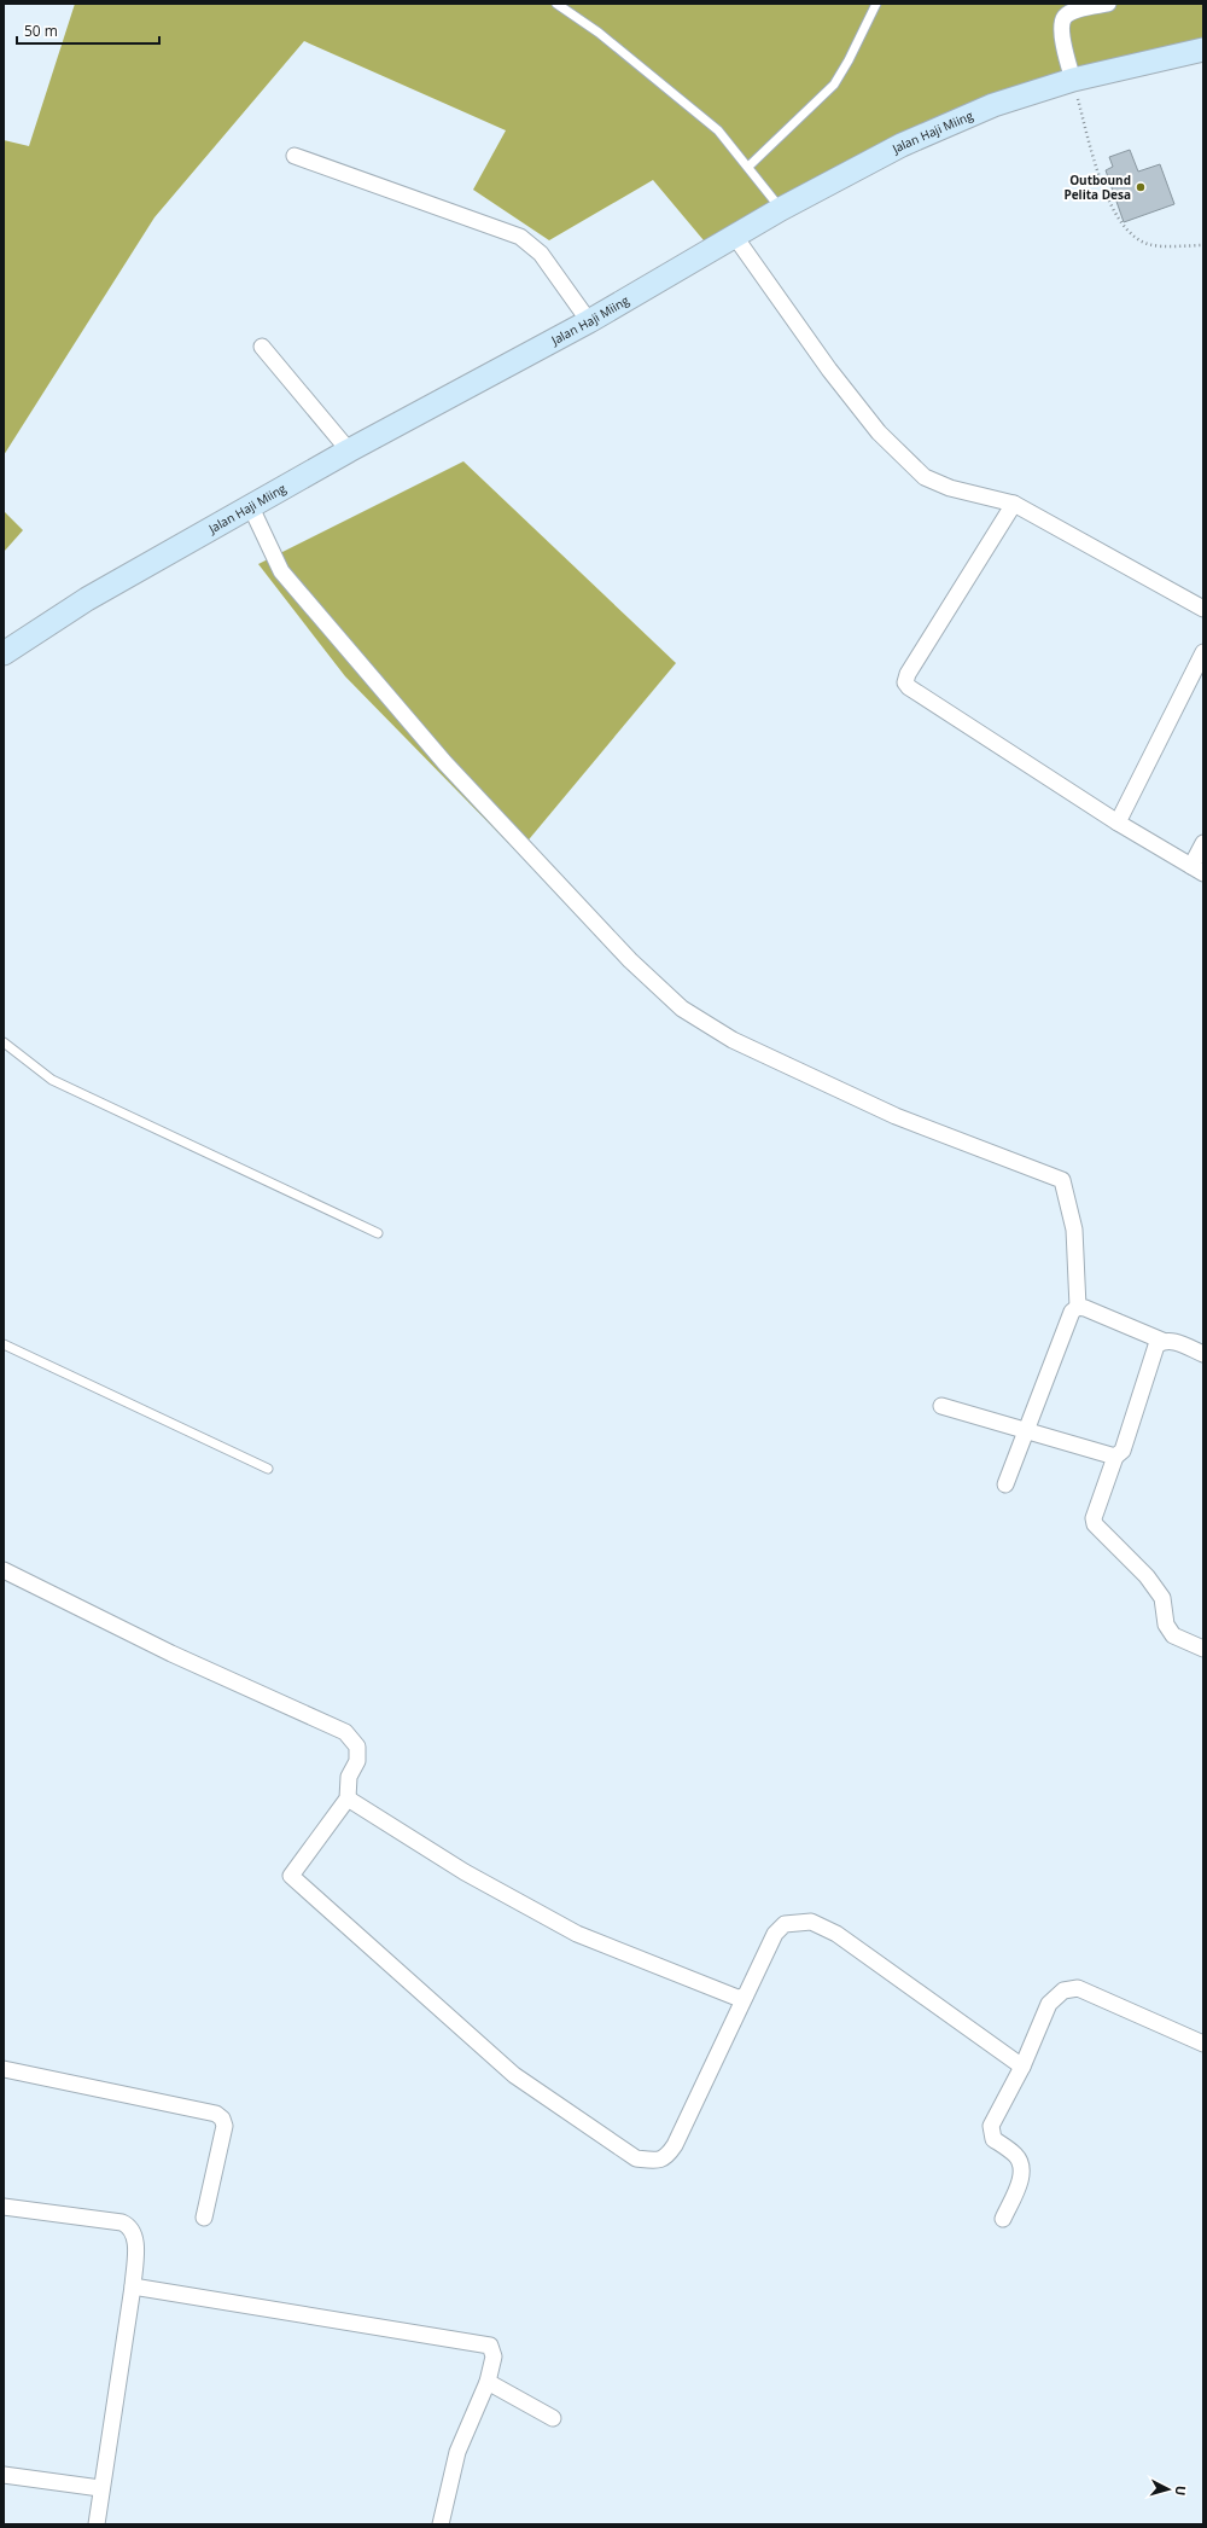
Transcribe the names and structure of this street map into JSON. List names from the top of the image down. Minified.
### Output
{"streets":{"main road":["Jalan Haji Miing"]},"places":["Outbound Pelita Desa"],"scale_bar":"50 m","north":"right"}
